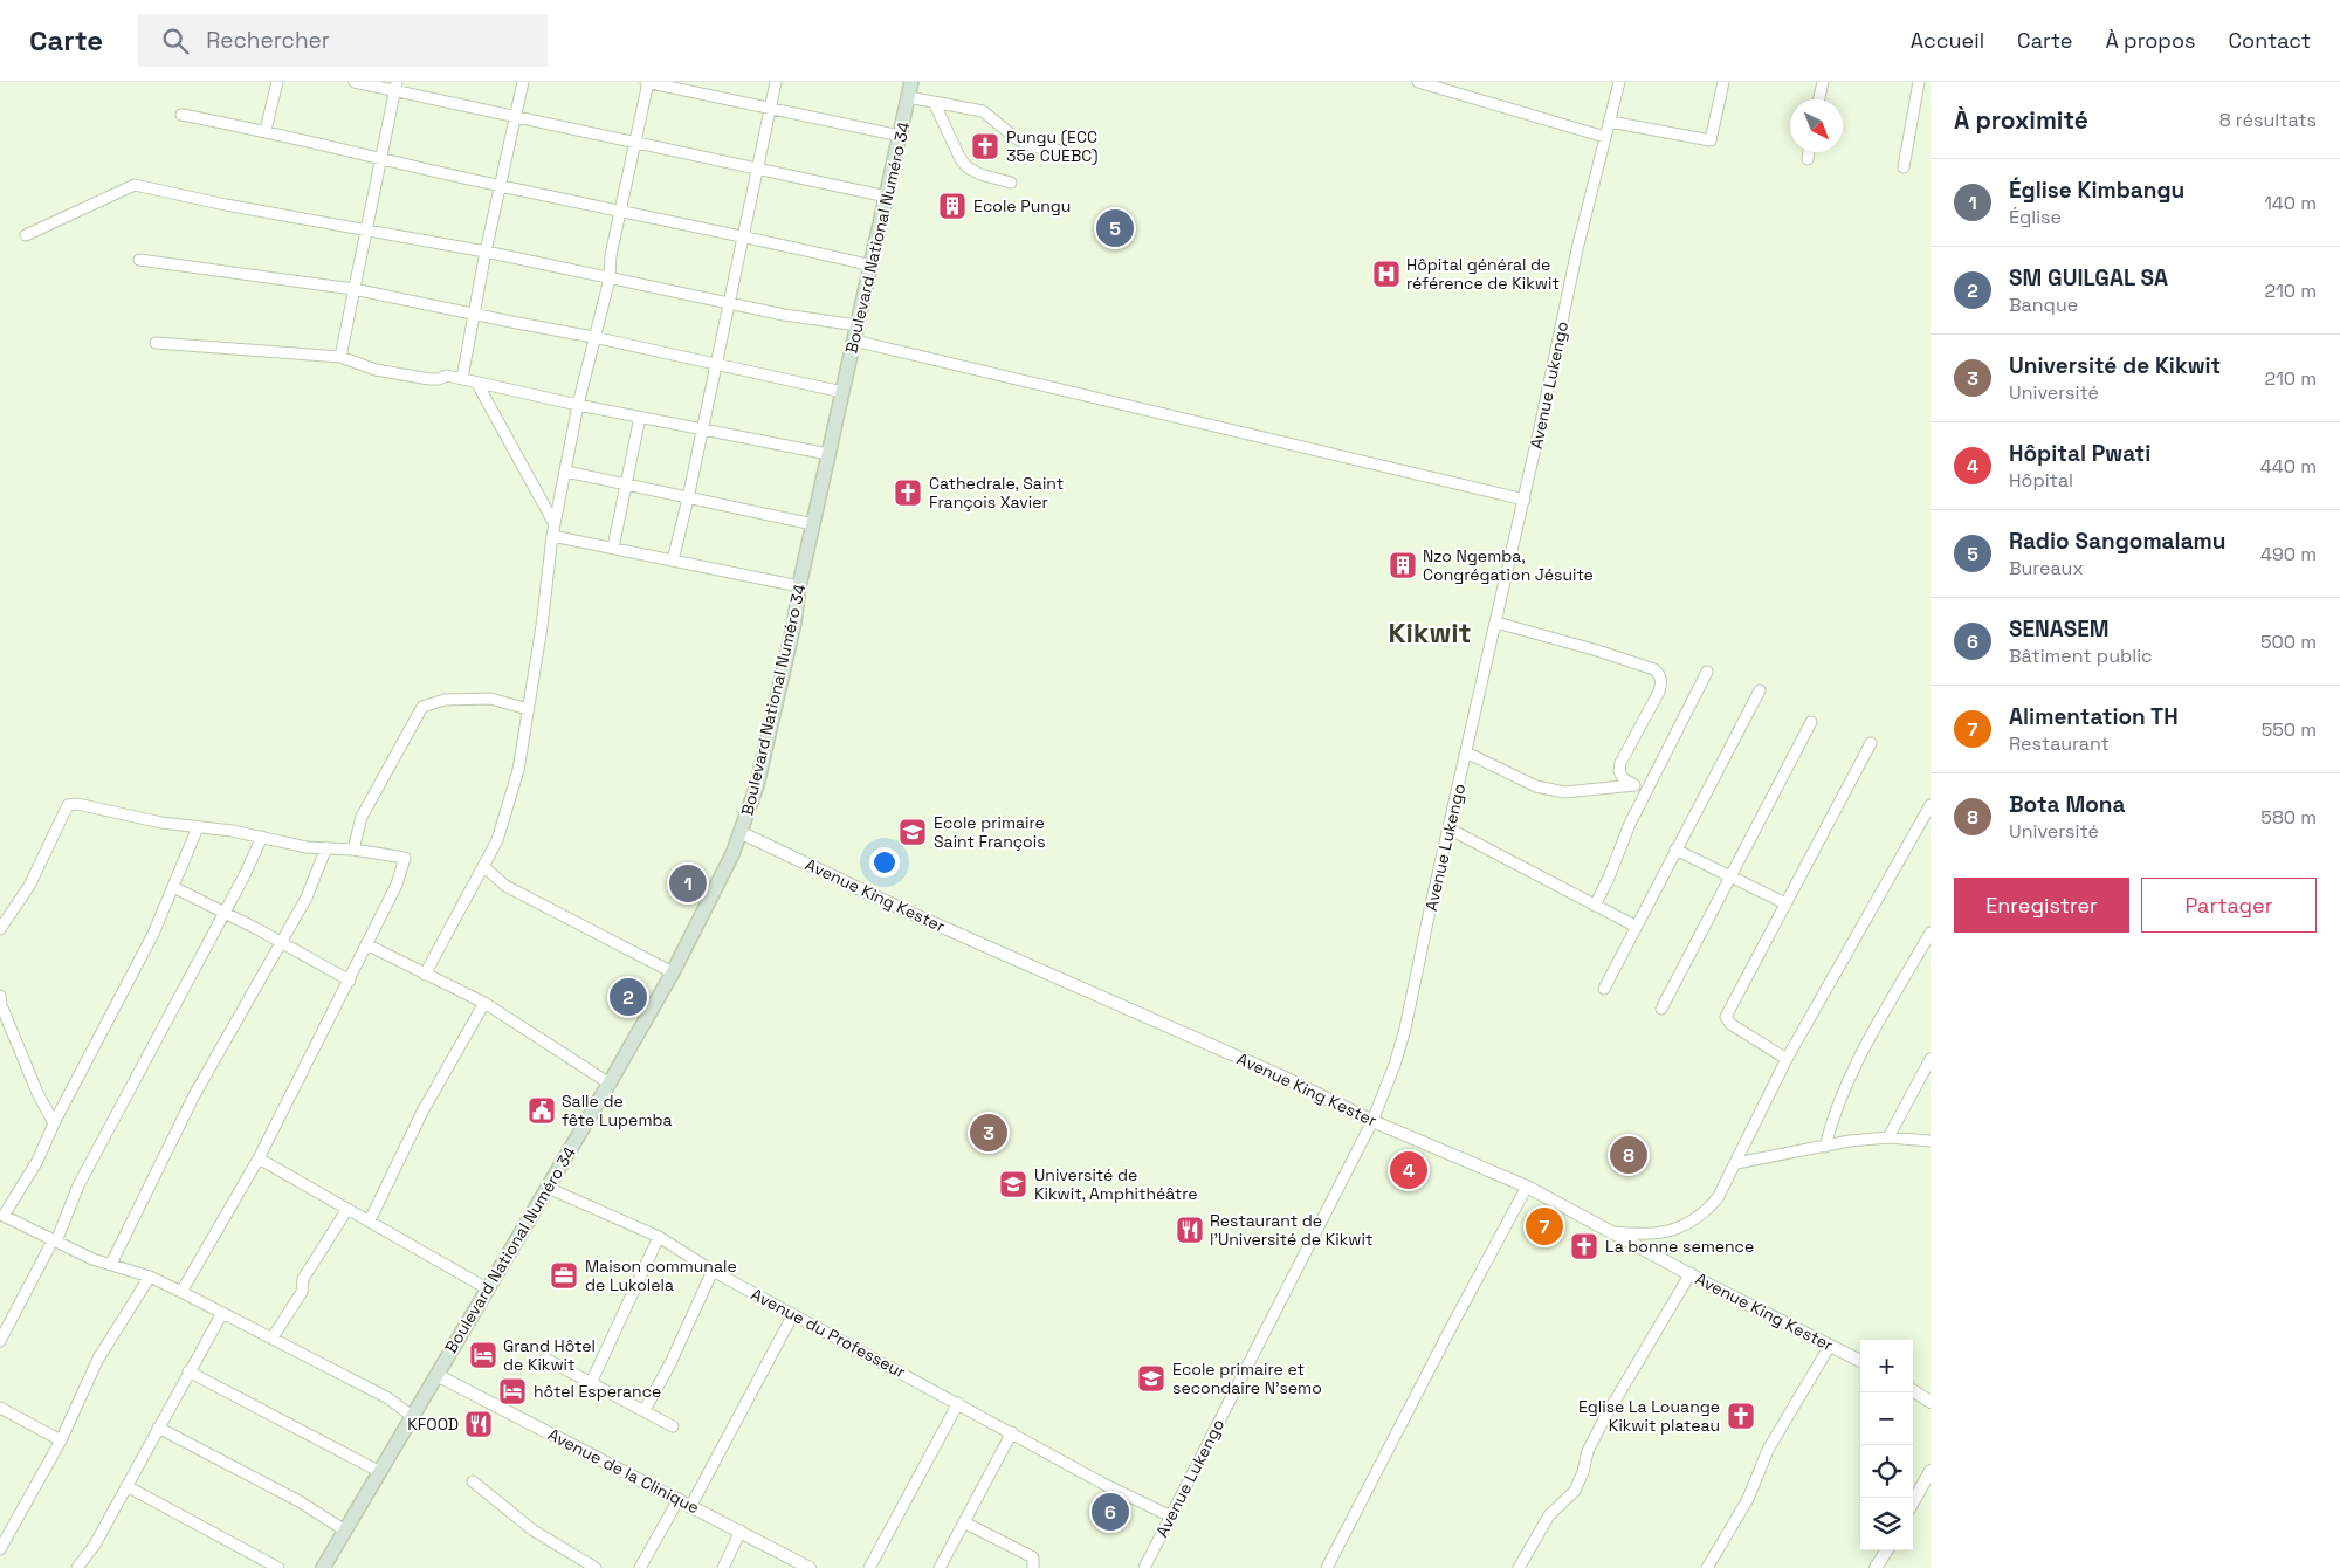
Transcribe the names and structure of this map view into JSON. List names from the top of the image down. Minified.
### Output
{"streets":{"main road":["Boulevard National Numéro 34"],"street":["Avenue Lukengo","Avenue King Kester","Avenue du Professeur","Avenue de la Clinique"]},"crossings":[["Boulevard National Numéro 34","Avenue King Kester"],["Boulevard National Numéro 34","Avenue du Professeur"],["Boulevard National Numéro 34","Avenue de la Clinique"],["Avenue Lukengo","Avenue King Kester"],["Avenue Lukengo","Avenue du Professeur"]],"districts":["Kikwit"],"places":{"church":["Pungu (ECC 35e CUEBC)","Cathedrale, Saint François Xavier","La bonne semence","Eglise La Louange Kikwit plateau"],"building":["Ecole Pungu","Nzo Ngemba, Congrégation Jésuite"],"hospital":["Hôpital général de référence de Kikwit"],"school or university":["Ecole primaire Saint François","Université de Kikwit, Amphithéâtre","Ecole primaire et secondaire N'semo"],"public building":["Salle de fête Lupemba"],"restaurant":["Restaurant de l'Université de Kikwit","KFOOD"],"office":["Maison communale de Lukolela"],"hotel":["Grand Hôtel de Kikwit","hôtel Esperance"]},"north":"bottom right","page":{"header":"Carte","search":"Rechercher","nav":["Accueil","Carte","À propos","Contact"],"heading":["À proximité","8 résultats"],"list":[{"mark":"1","name":"Église Kimbangu","note":"Église","value":"140 m"},{"mark":"2","name":"SM GUILGAL SA","note":"Banque","value":"210 m"},{"mark":"3","name":"Université de Kikwit","note":"Université","value":"210 m"},{"mark":"4","name":"Hôpital Pwati","note":"Hôpital","value":"440 m"},{"mark":"5","name":"Radio Sangomalamu","note":"Bureaux","value":"490 m"},{"mark":"6","name":"SENASEM","note":"Bâtiment public","value":"500 m"},{"mark":"7","name":"Alimentation TH","note":"Restaurant","value":"550 m"},{"mark":"8","name":"Bota Mona","note":"Université","value":"580 m"}],"pins":["5","1","2","3","8","4","7","6"],"buttons":["Enregistrer","Partager"],"map_buttons":["+","−"]}}
